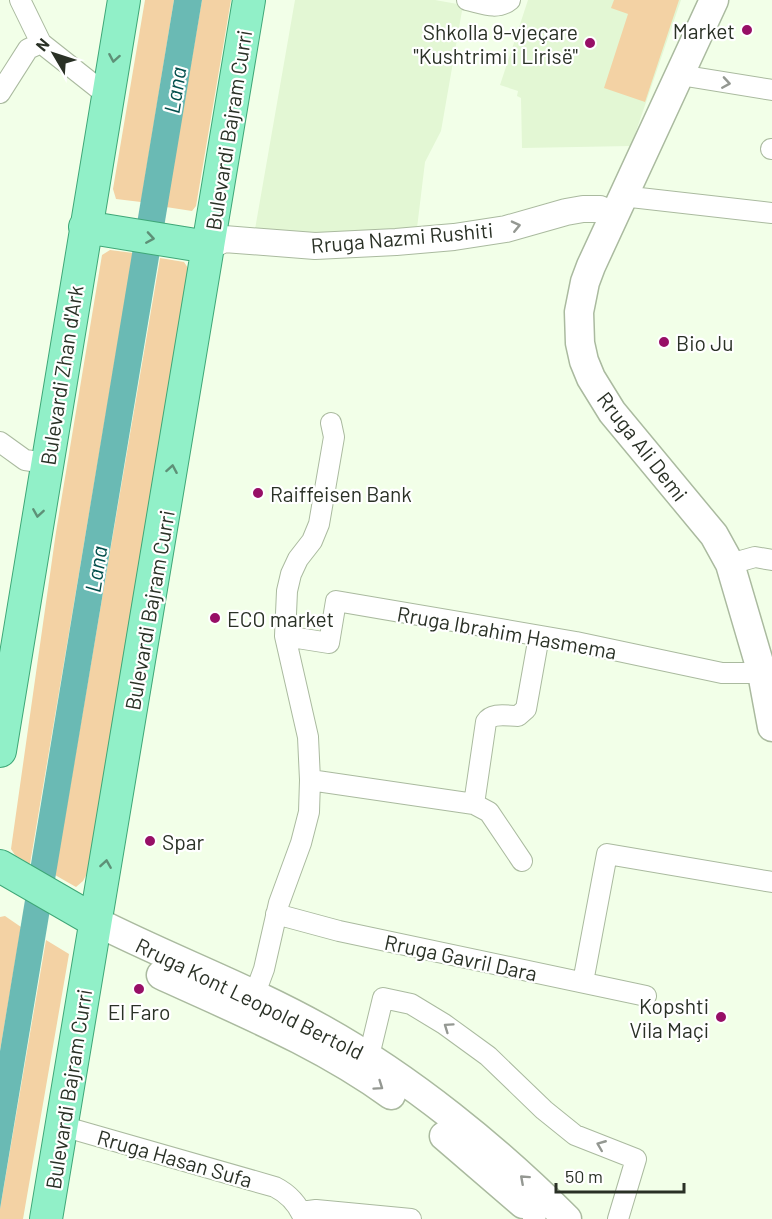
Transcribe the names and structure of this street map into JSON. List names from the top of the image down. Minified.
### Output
{"streets":{"main road":["Bulevardi Bajram Curri","Rruga Nazmi Rushiti","Bulevardi Zhan d'Ark","Rruga Ali Demi","Rruga Kont Leopold Bertold"],"street":["Rruga Ibrahim Hasmema","Rruga Gavril Dara","Rruga Hasan Sufa"]},"crossings":[["Bulevardi Bajram Curri","Rruga Nazmi Rushiti"],["Bulevardi Bajram Curri","Rruga Kont Leopold Bertold"],["Bulevardi Bajram Curri","Rruga Hasan Sufa"],["Rruga Nazmi Rushiti","Bulevardi Zhan d'Ark"],["Rruga Nazmi Rushiti","Rruga Ali Demi"],["Rruga Ali Demi","Rruga Ibrahim Hasmema"]],"one_way":["Bulevardi Bajram Curri","Rruga Nazmi Rushiti","Bulevardi Zhan d'Ark"],"water":["Lana"],"places":["Market","Shkolla 9-vjeçare \"Kushtrimi i Lirisë\"","Bio Ju","Raiffeisen Bank","ECO market","Spar","El Faro","Kopshti Vila Maçi"],"scale_bar":"50 m","north":"top left"}
